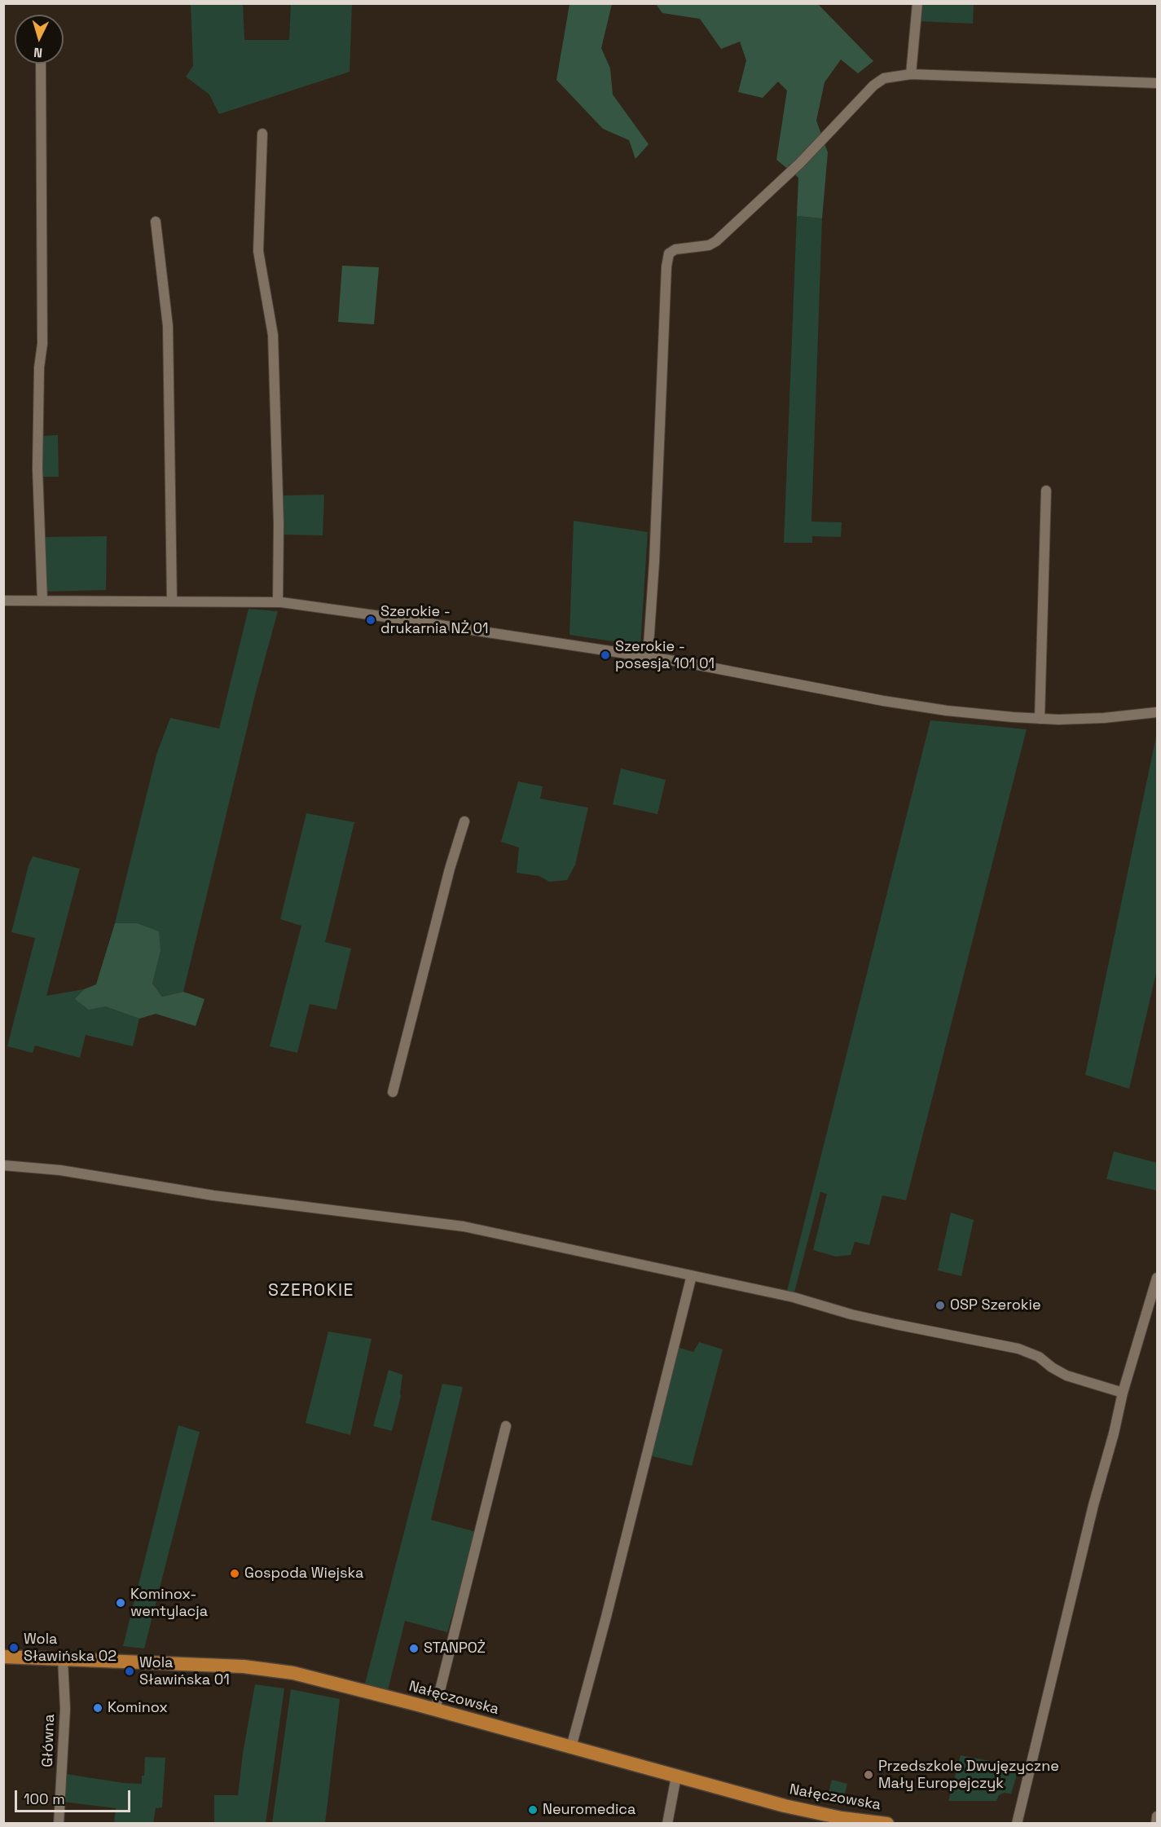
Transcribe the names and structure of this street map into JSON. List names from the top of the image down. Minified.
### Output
{"streets":{"main road":["Nałęczowska"],"street":["Główna"]},"crossings":[["Nałęczowska","Główna"]],"districts":["SZEROKIE"],"places":["Szerokie - drukarnia NŻ 01","Szerokie - posesja 101 01","OSP Szerokie","Gospoda Wiejska","Kominox- wentylacja","Wola Sławińska 02","STANPOŻ","Wola Sławińska 01","Kominox","Przedszkole Dwujęzyczne Mały Europejczyk","Neuromedica"],"scale_bar":"100 m","north":"bottom"}
